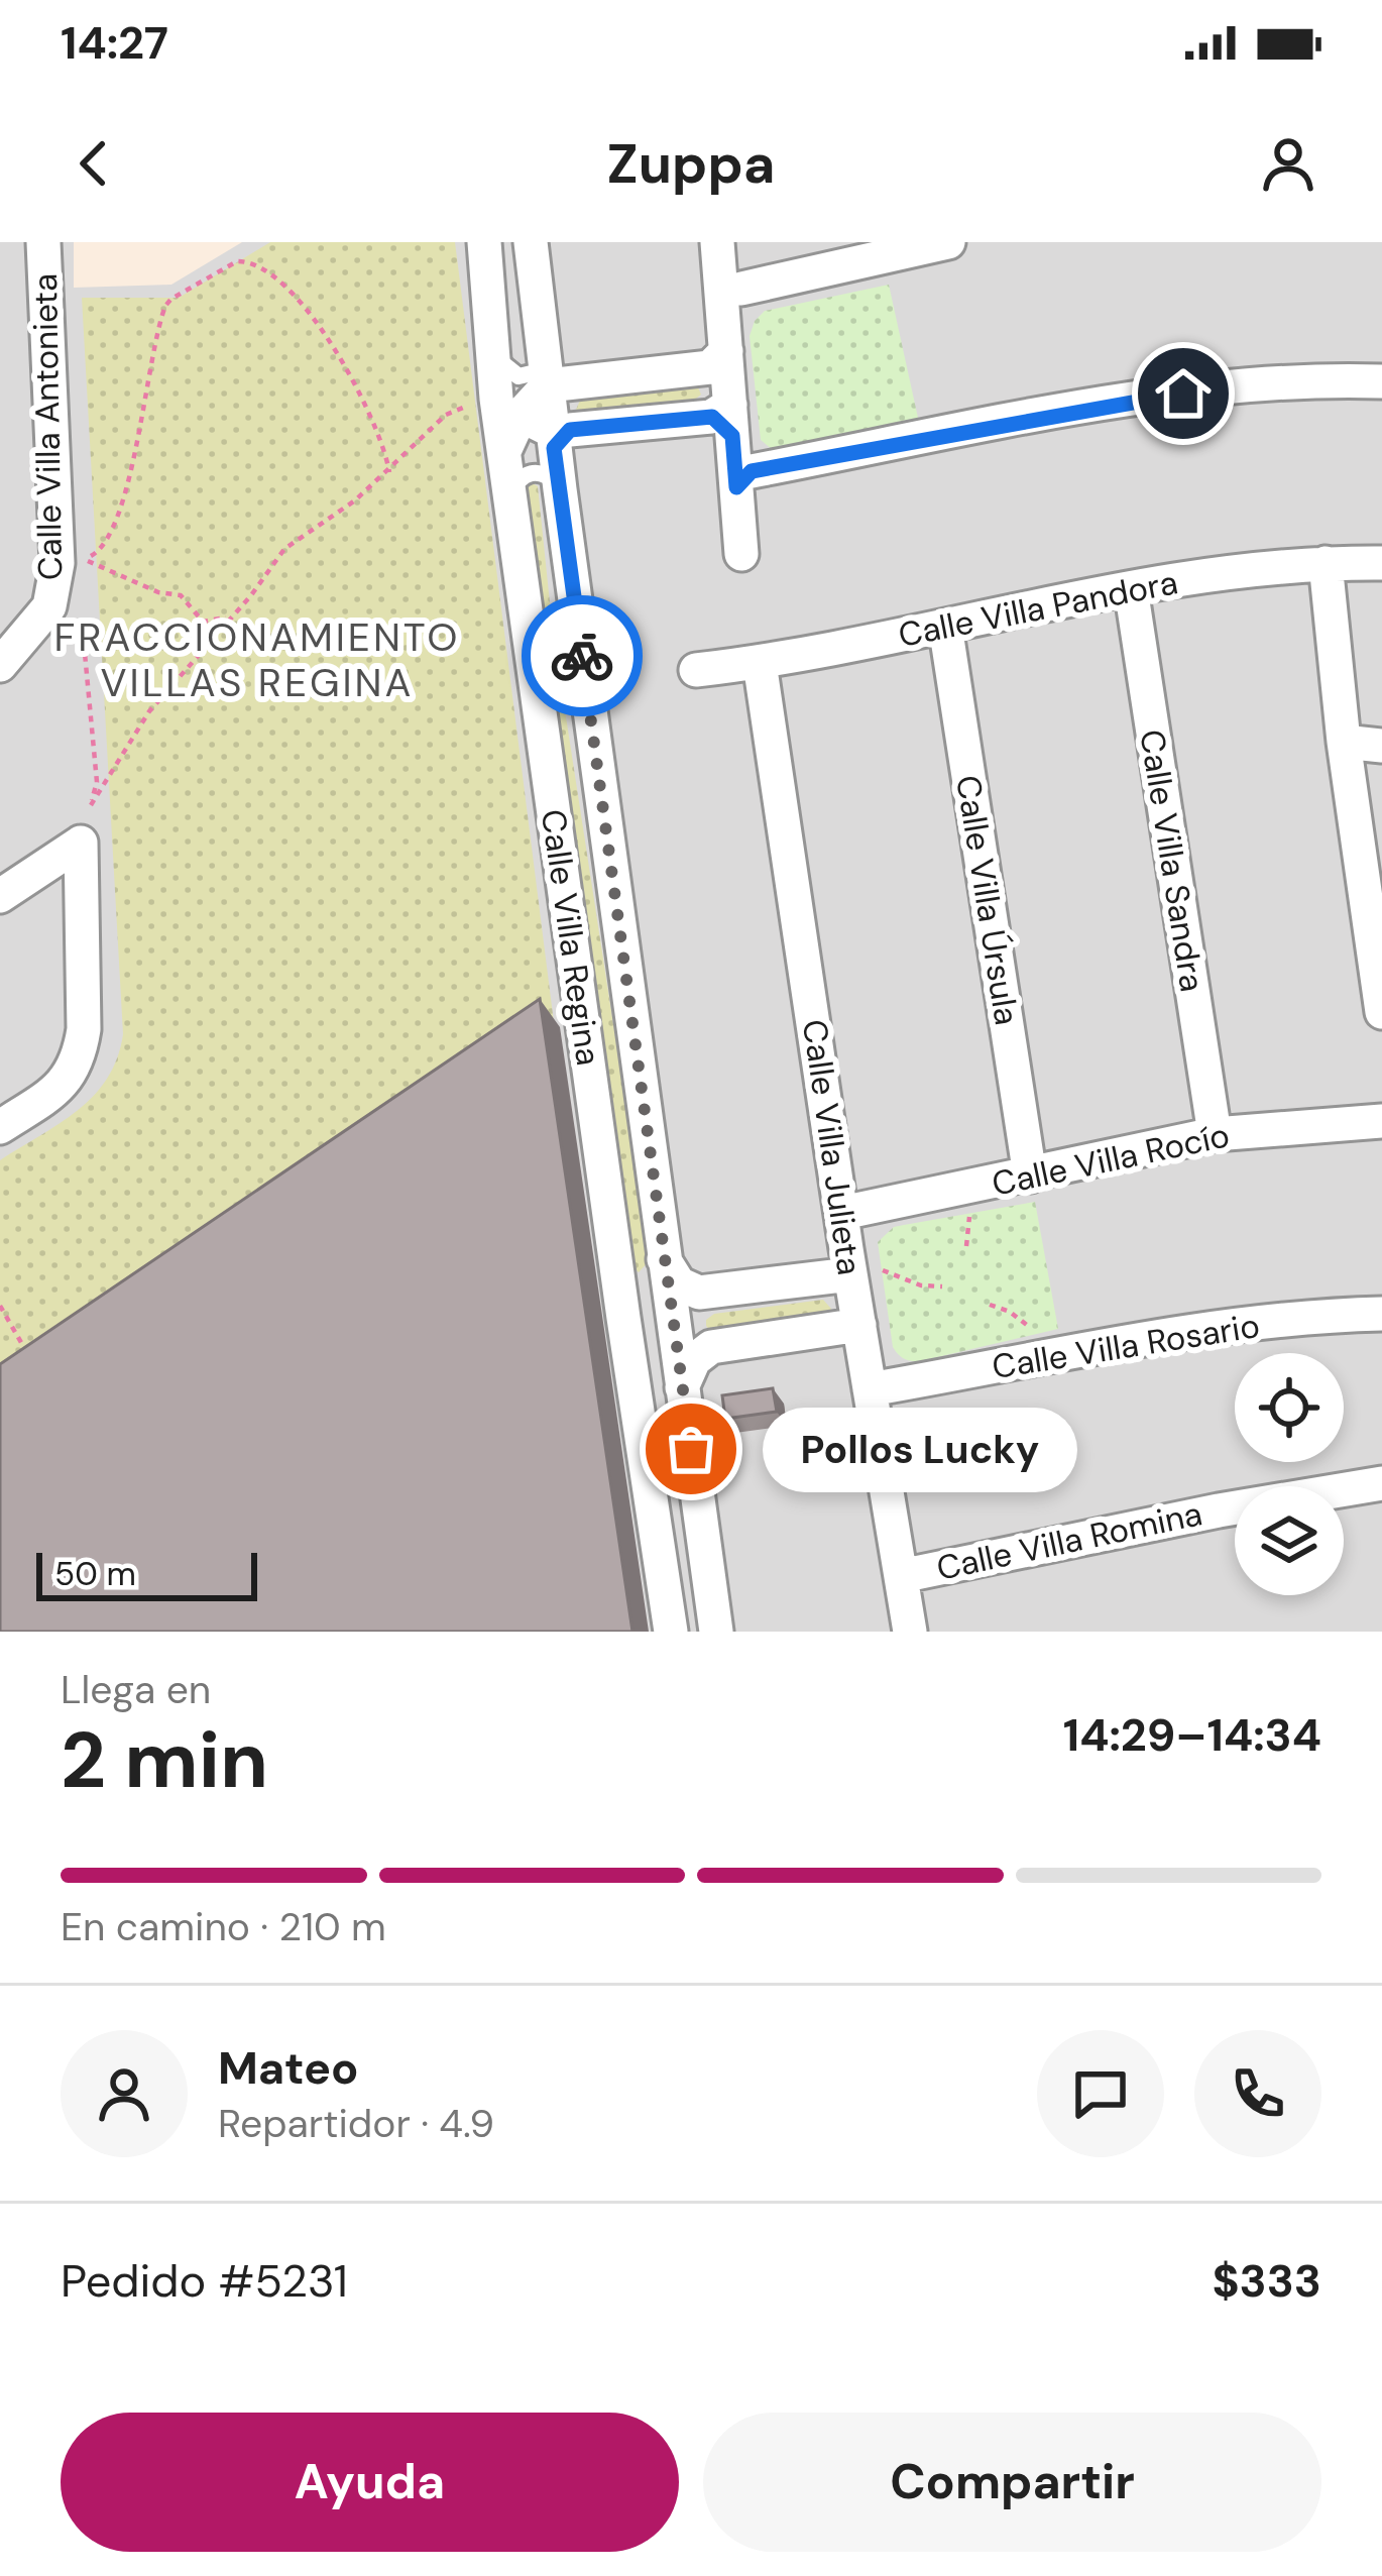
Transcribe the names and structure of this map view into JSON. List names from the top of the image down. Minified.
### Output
{"streets":{"street":["Calle Villa Antonieta","Calle Villa Pandora","Calle Villa Sandra","Calle Villa Úrsula","Calle Villa Regina","Calle Villa Julieta","Calle Villa Rocío","Calle Villa Rosario","Calle Villa Romina"]},"crossings":[["Calle Villa Pandora","Calle Villa Sandra"],["Calle Villa Pandora","Calle Villa Úrsula"],["Calle Villa Pandora","Calle Villa Julieta"],["Calle Villa Sandra","Calle Villa Rocío"],["Calle Villa Úrsula","Calle Villa Rocío"],["Calle Villa Julieta","Calle Villa Rocío"],["Calle Villa Julieta","Calle Villa Rosario"],["Calle Villa Julieta","Calle Villa Romina"]],"districts":["FRACCIONAMIENTO VILLAS REGINA"],"places":["Pollos Lucky"],"scale_bar":"50 m","page":{"status":"14:27","header":"Zuppa","bubble":"Pollos Lucky","scale":"50 m","heading":["2 min","Llega en","14:29–14:34"],"panel":["Mateo","Repartidor · 4.9","Pedido #5231","$333"],"bar":"En camino · 210 m","buttons":["Ayuda","Compartir"]}}
